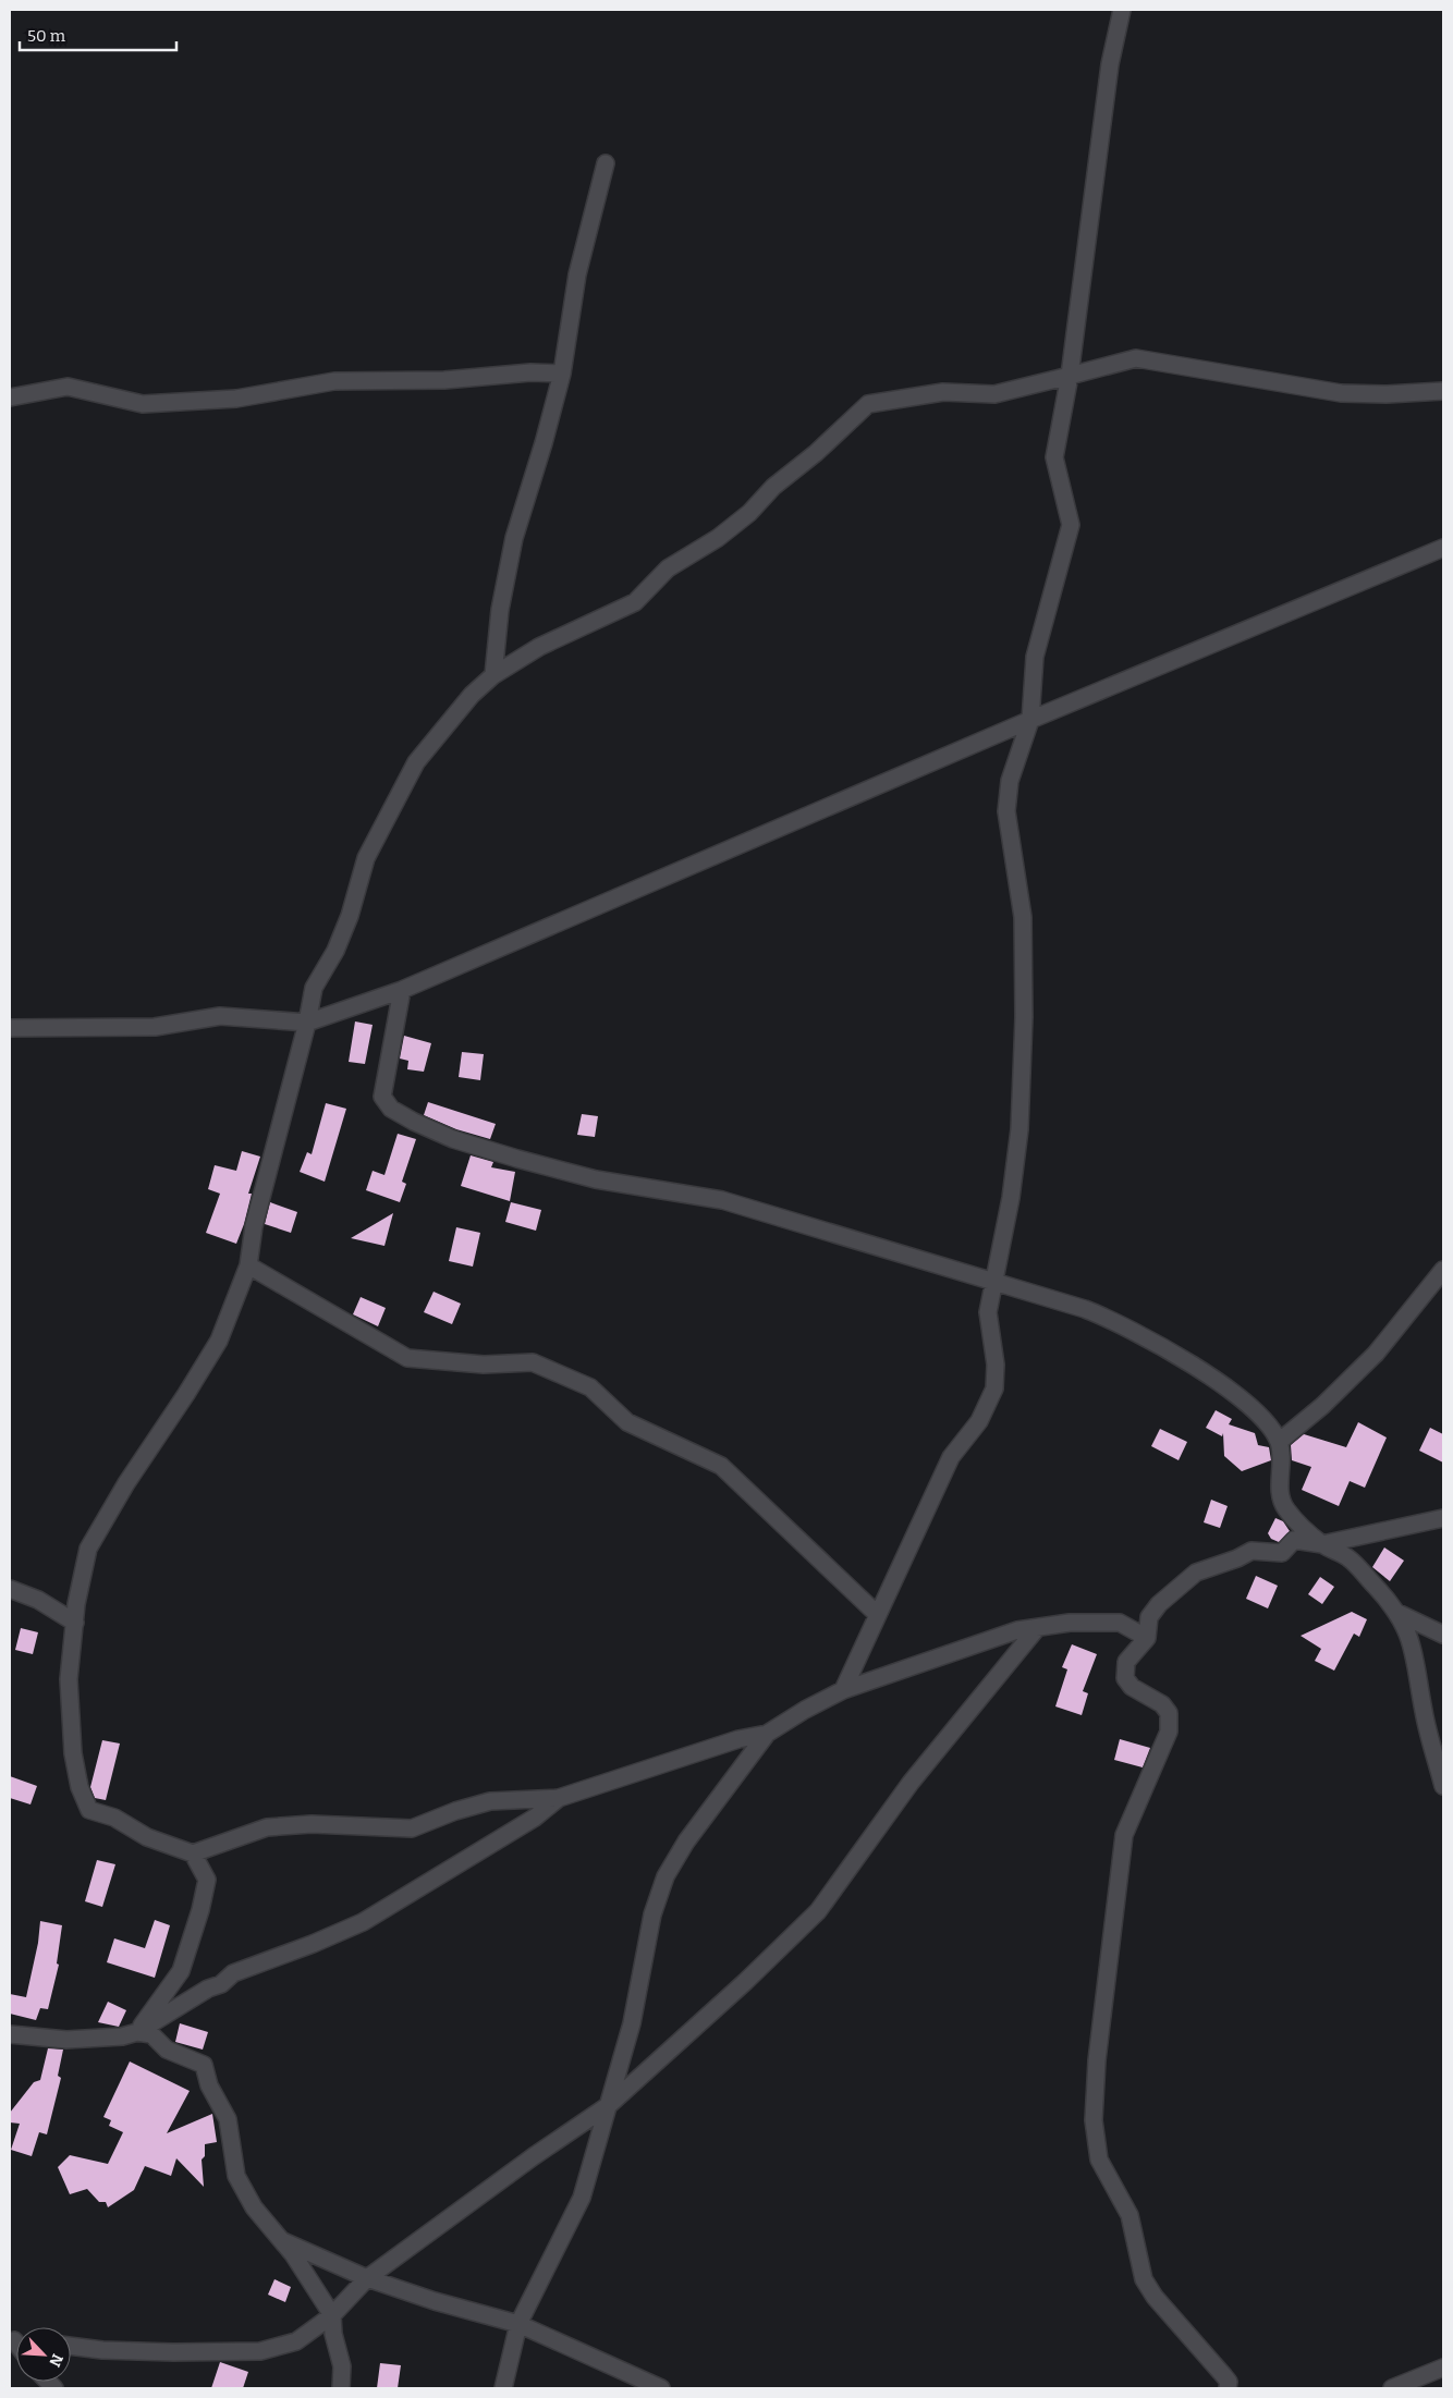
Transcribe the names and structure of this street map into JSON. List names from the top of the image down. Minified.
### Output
{"scale_bar":"50 m","north":"bottom right"}
